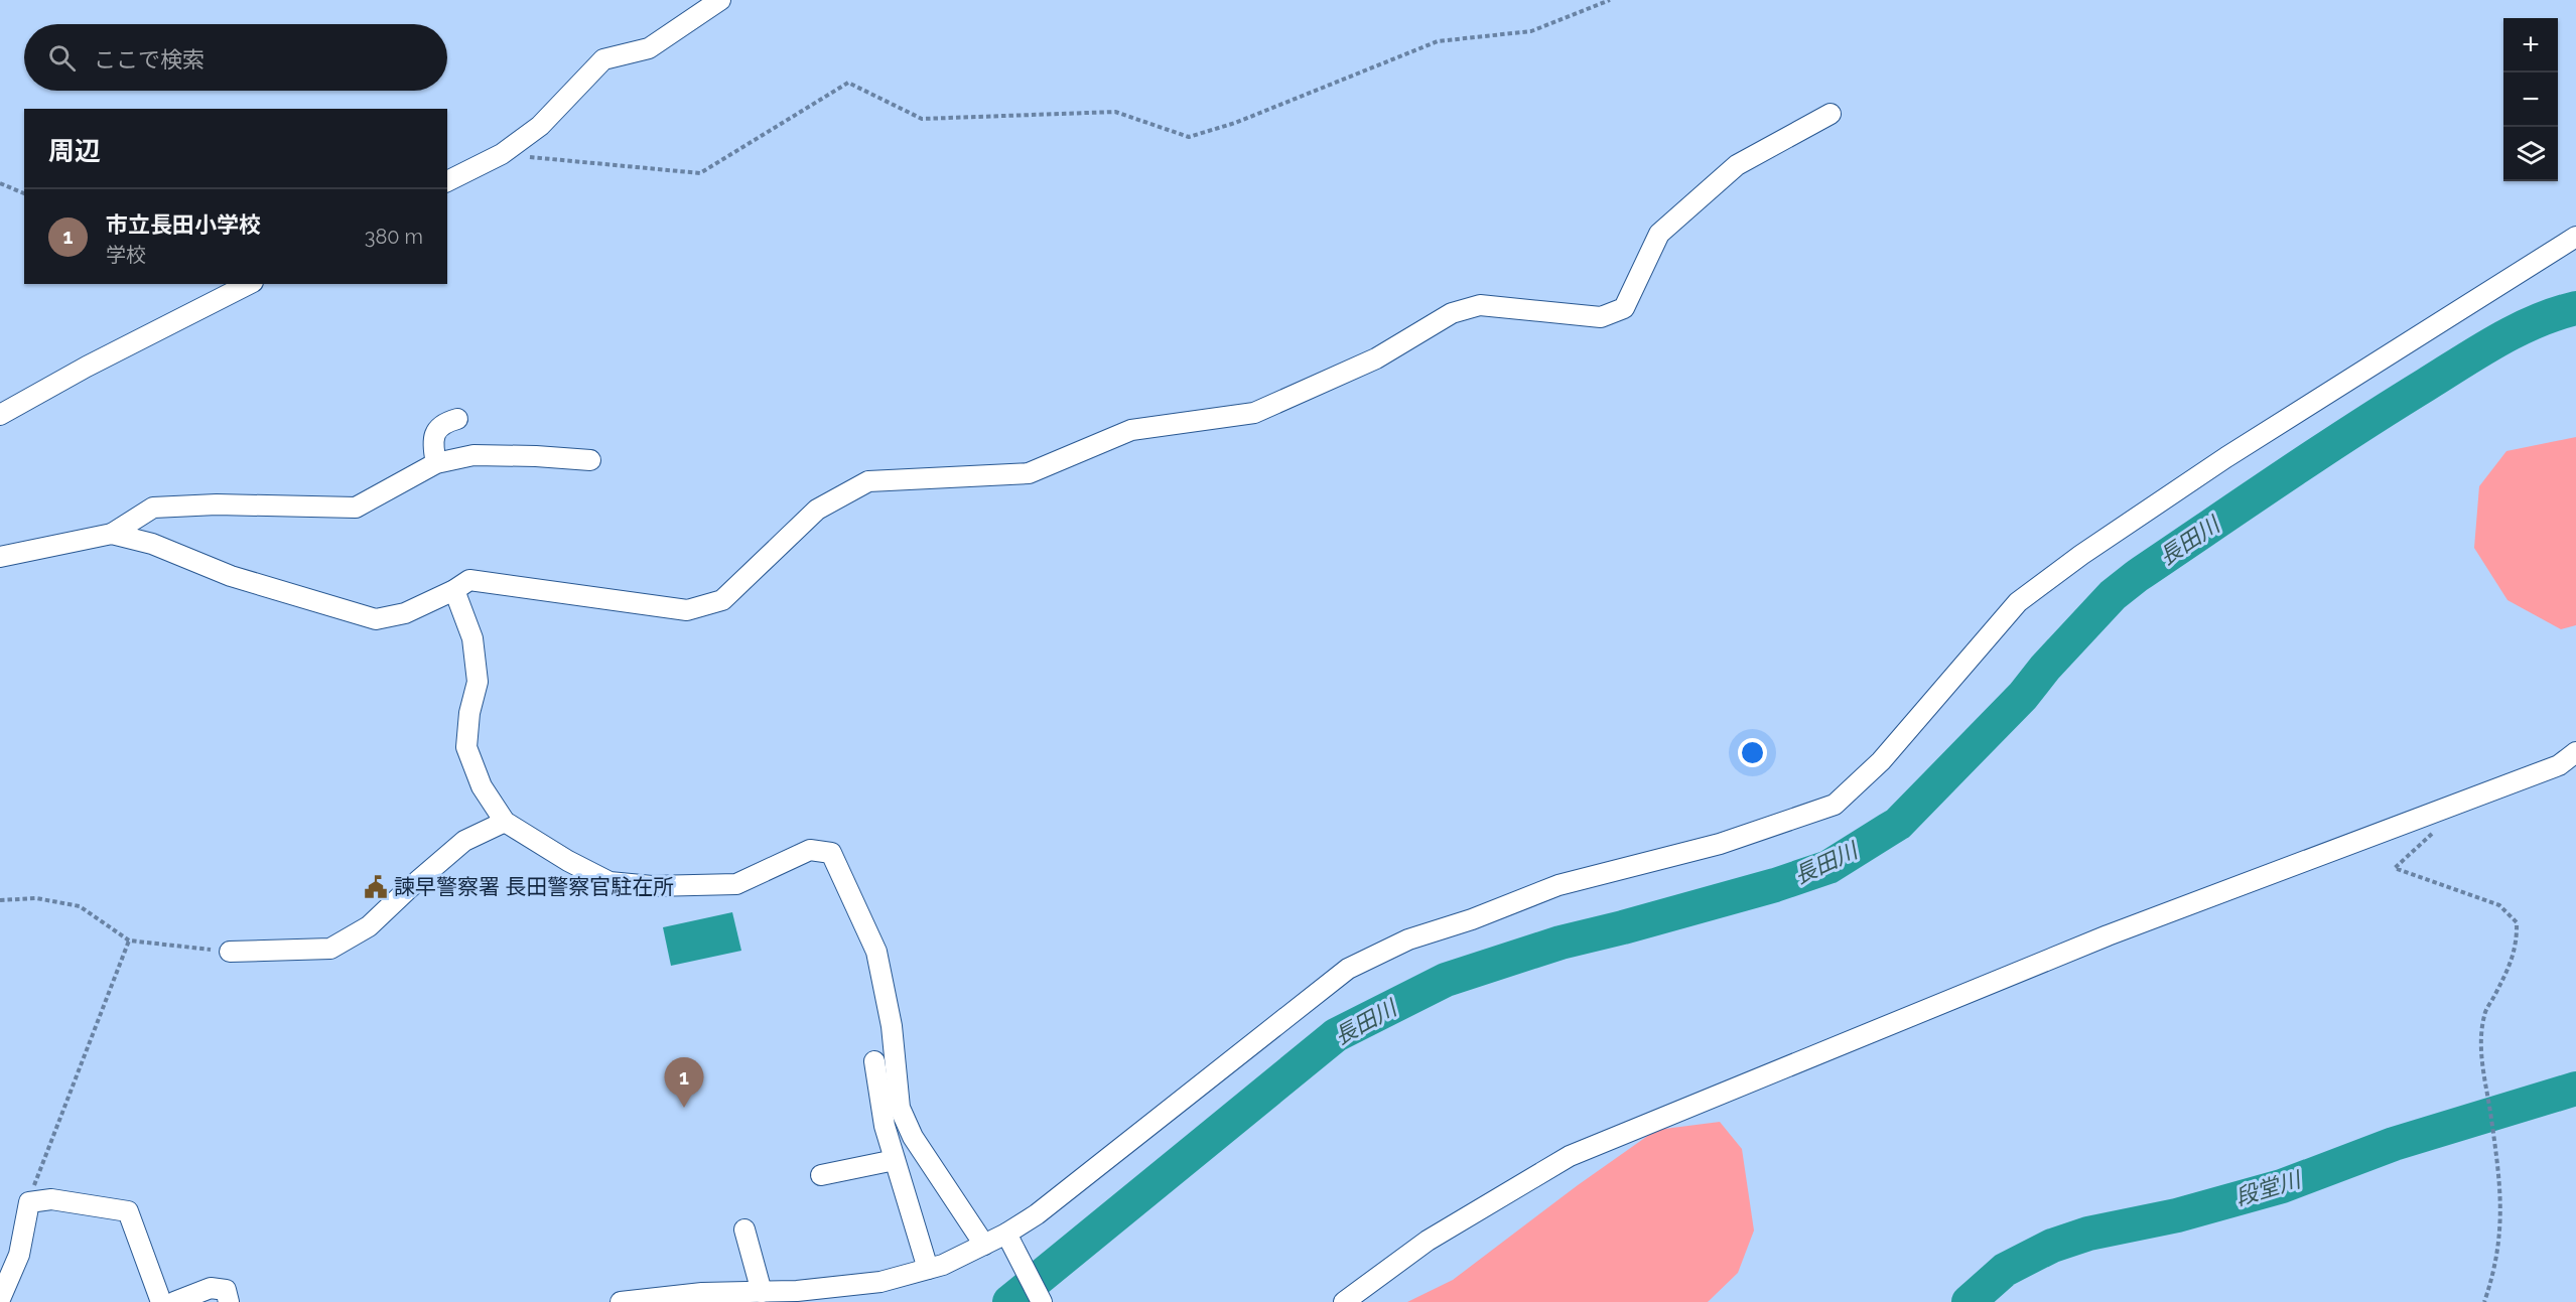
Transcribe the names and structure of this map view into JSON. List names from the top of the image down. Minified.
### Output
{"water":["長田川","段堂川"],"places":{"public building":["諫早警察署 長田警察官駐在所"]},"page":{"map_buttons":["+","−"],"search":"ここで検索","heading":"周辺","list":[{"mark":"1","name":"市立長田小学校","note":"学校","value":"380 m"}],"pins":"1"}}
